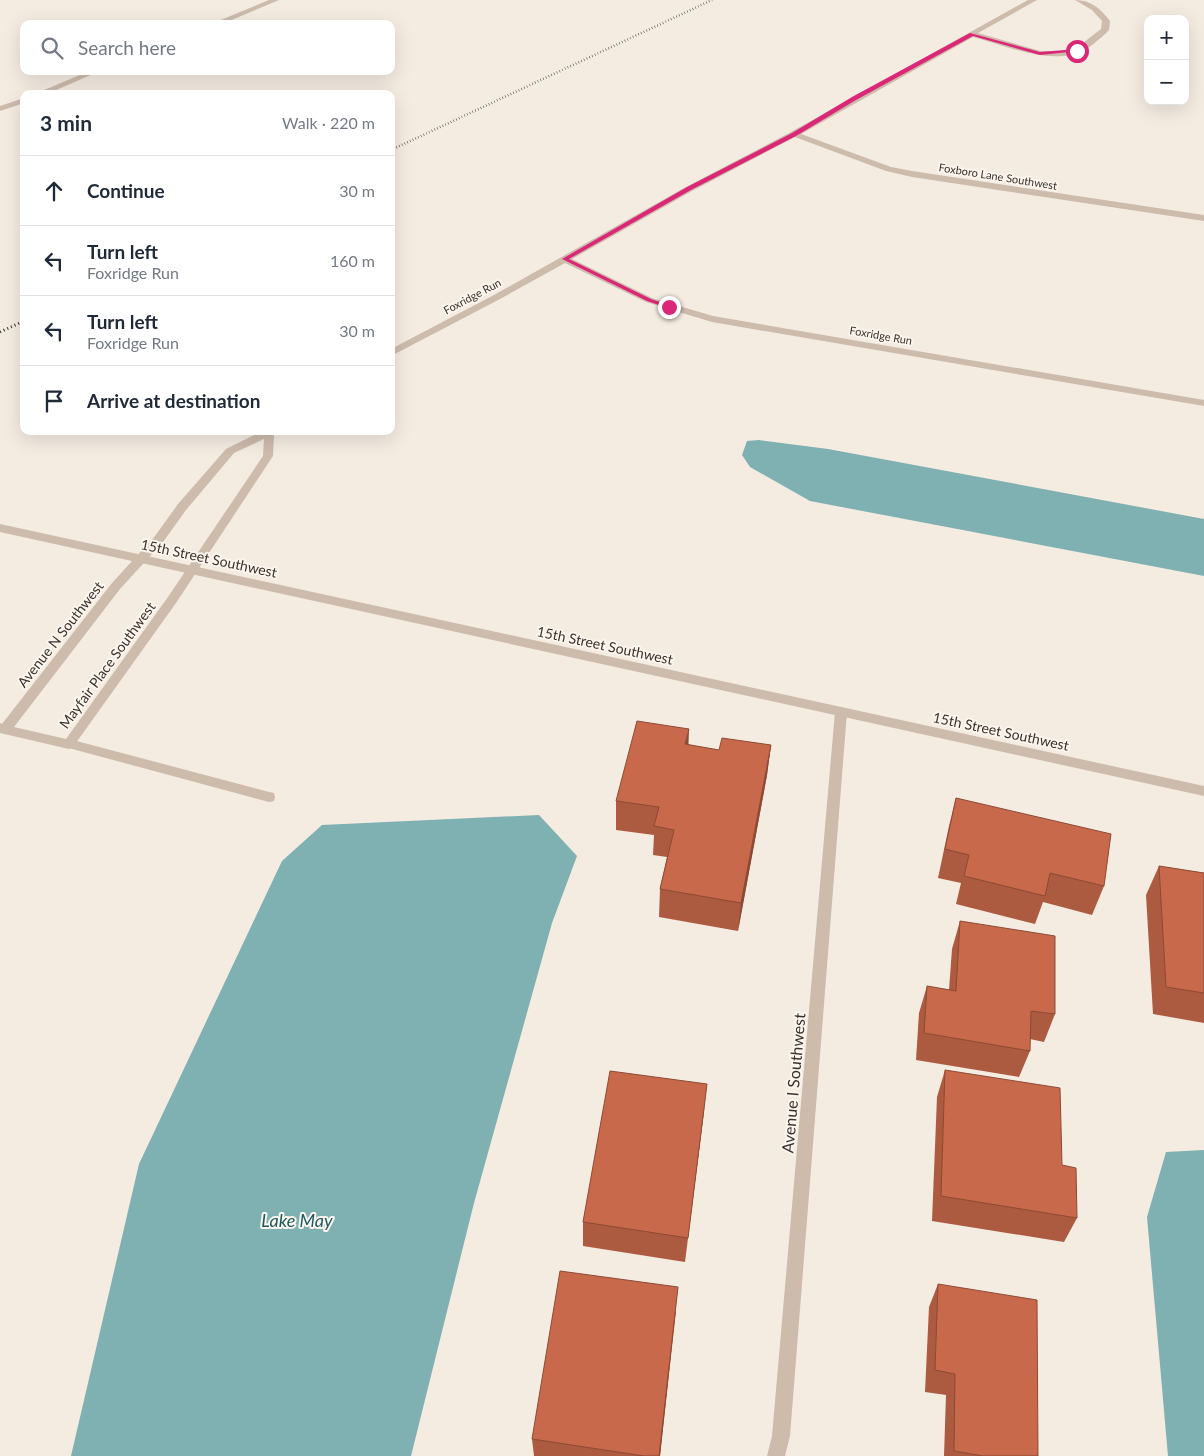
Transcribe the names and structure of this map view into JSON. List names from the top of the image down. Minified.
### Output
{"streets":{"street":["Foxboro Lane Southwest","Foxridge Run","15th Street Southwest","Avenue N Southwest","Mayfair Place Southwest","Avenue I Southwest"]},"crossings":[["Foxboro Lane Southwest","Foxridge Run"],["15th Street Southwest","Avenue N Southwest"],["15th Street Southwest","Mayfair Place Southwest"],["15th Street Southwest","Avenue I Southwest"],["Avenue N Southwest","Mayfair Place Southwest"]],"water":["Lake May"],"page":{"map_buttons":["+","−"],"search":"Search here","heading":["3 min","Walk · 220 m"],"list":[["Continue","30 m"],["Turn left","Foxridge Run","160 m"],["Turn left","Foxridge Run","30 m"],"Arrive at destination"]}}
